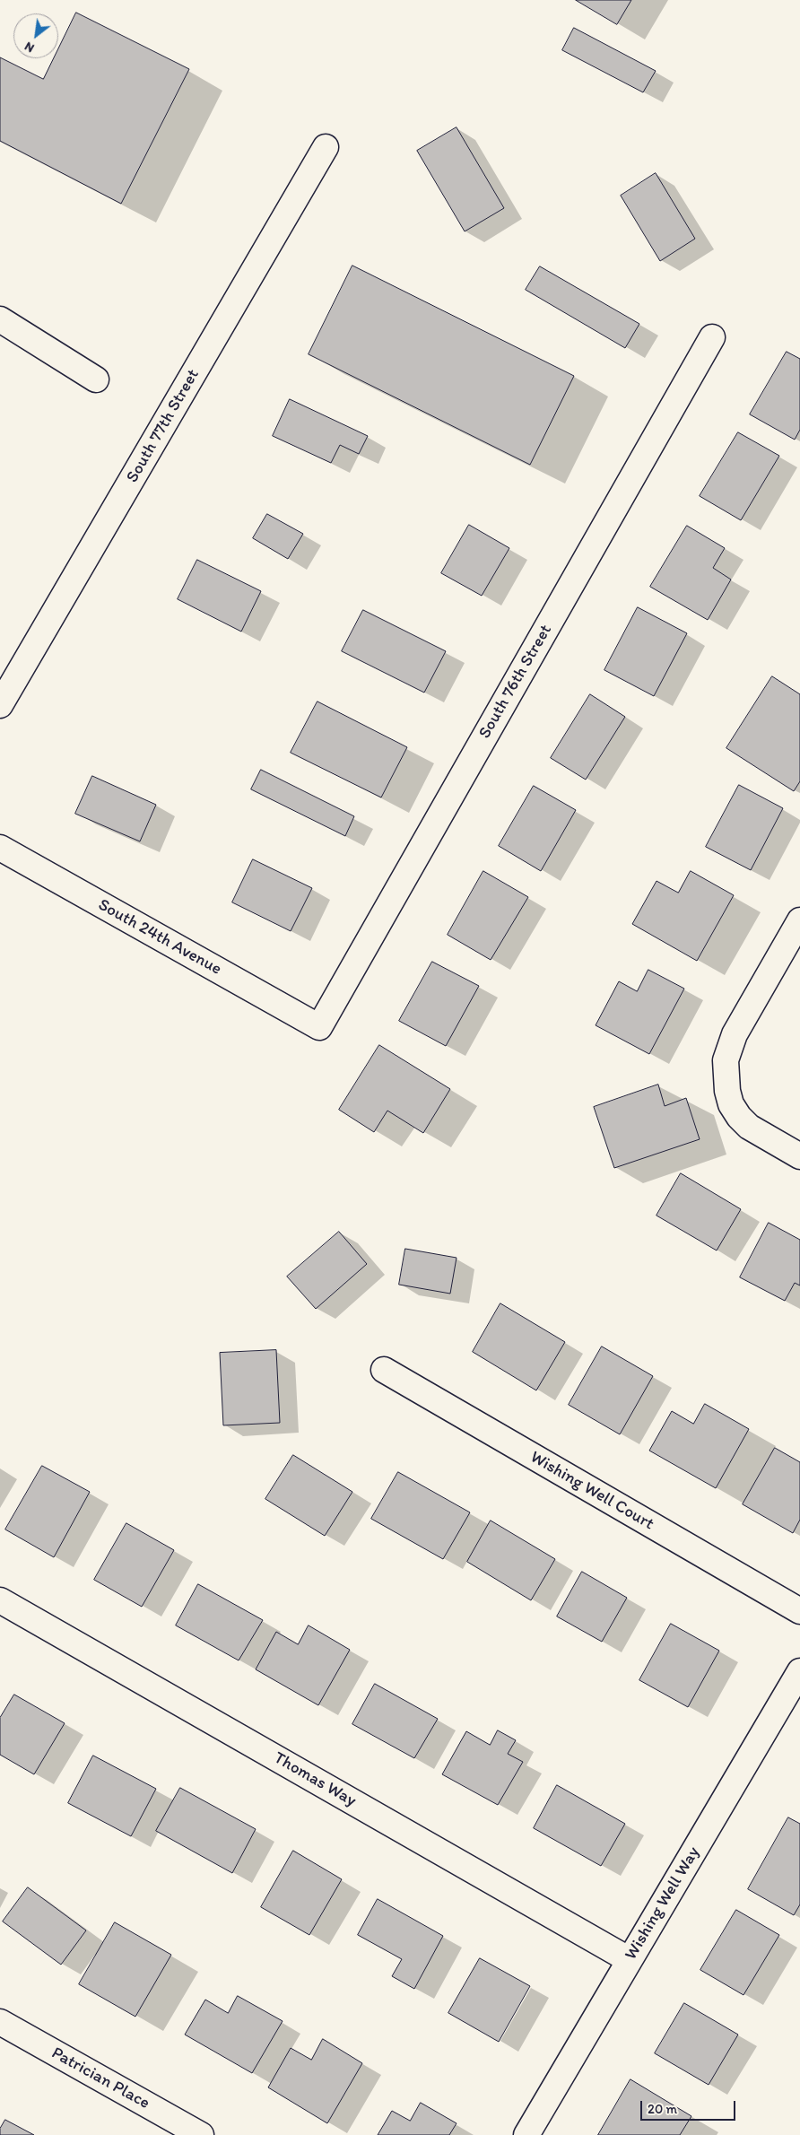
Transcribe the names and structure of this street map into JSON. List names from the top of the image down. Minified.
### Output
{"streets":{"street":["South 77th Street","South 76th Street","South 24th Avenue","Wishing Well Court","Thomas Way","Wishing Well Way","Patrician Place"]},"crossings":[["South 76th Street","South 24th Avenue"],["Thomas Way","Wishing Well Way"]],"scale_bar":"20 m","north":"bottom left"}
